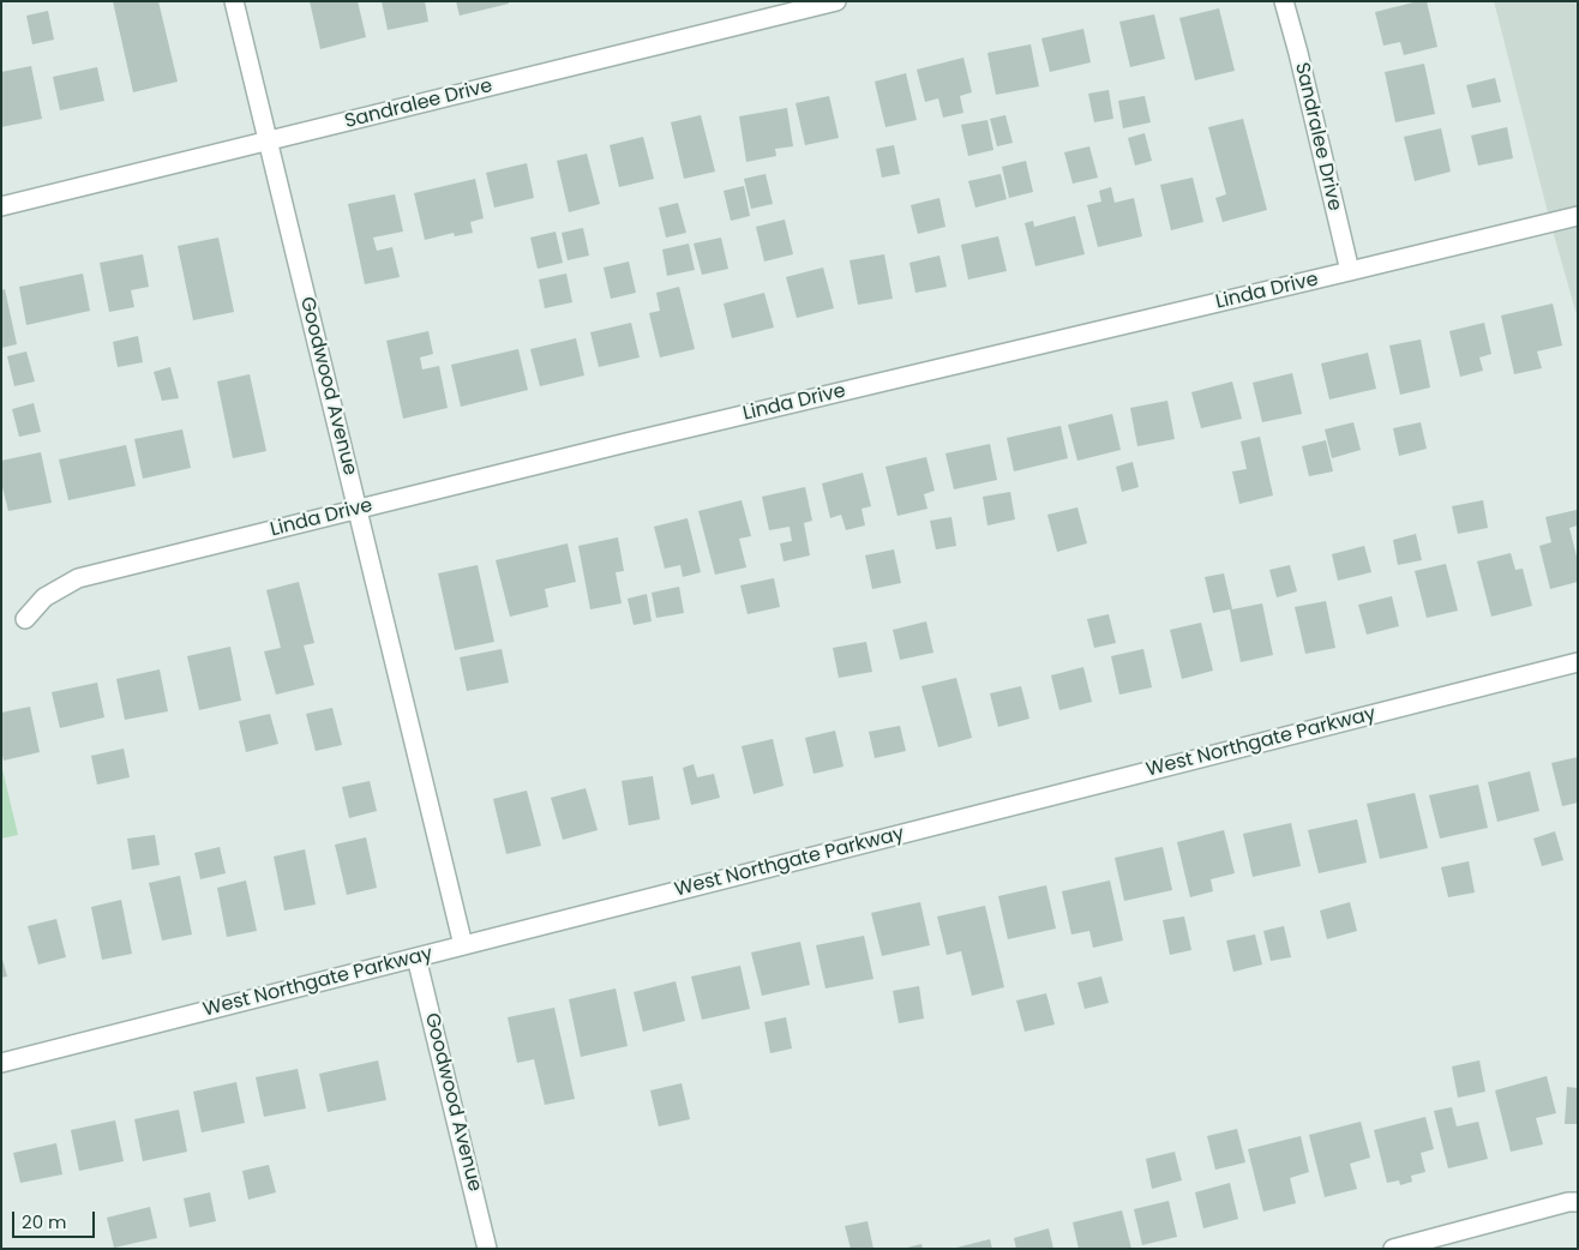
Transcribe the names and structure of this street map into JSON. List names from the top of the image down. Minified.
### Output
{"streets":{"street":["Sandralee Drive","Linda Drive","Goodwood Avenue","West Northgate Parkway"]},"crossings":[["Sandralee Drive","Linda Drive"],["Sandralee Drive","Goodwood Avenue"],["Linda Drive","Goodwood Avenue"],["Goodwood Avenue","West Northgate Parkway"]],"scale_bar":"20 m"}
